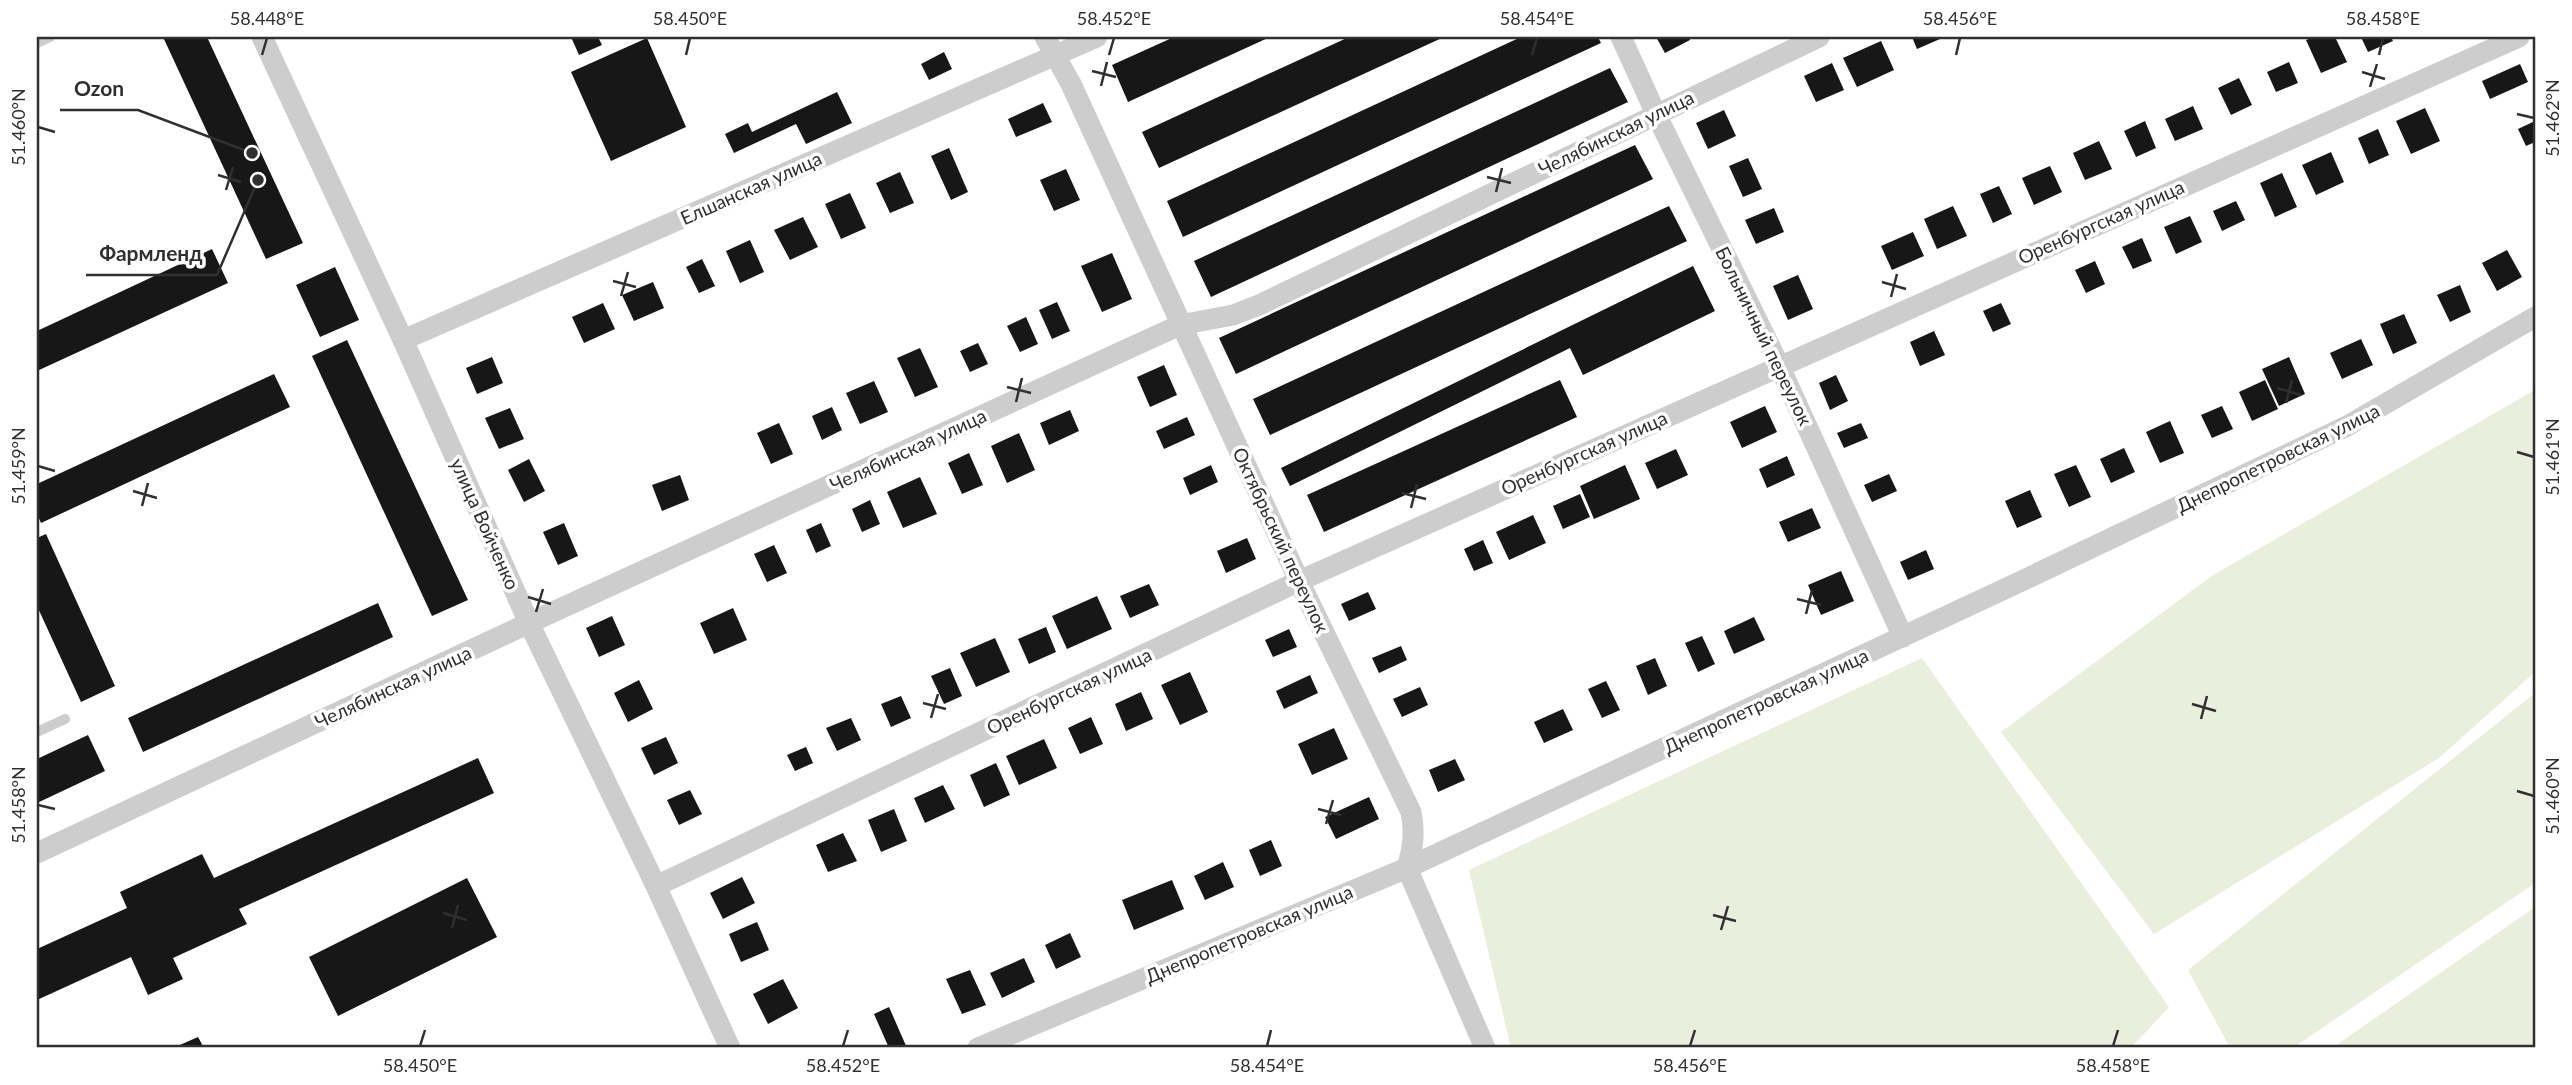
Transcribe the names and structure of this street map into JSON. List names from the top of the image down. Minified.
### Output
{"streets":{"street":["Челябинская улица","Елшанская улица","Оренбургская улица","Больничный переулок","Днепропетровская улица","улица Войченко","Октябрьский переулок"]},"crossings":[["Челябинская улица","Больничный переулок"],["Челябинская улица","улица Войченко"],["Челябинская улица","Октябрьский переулок"],["Елшанская улица","улица Войченко"],["Елшанская улица","Октябрьский переулок"],["Оренбургская улица","Больничный переулок"],["Оренбургская улица","улица Войченко"],["Оренбургская улица","Октябрьский переулок"],["Больничный переулок","Днепропетровская улица"],["Днепропетровская улица","Октябрьский переулок"]],"places":["Ozon","Фармленд"],"coordinates":["58.448°E","58.450°E","58.452°E","58.454°E","58.456°E","58.458°E","51.462°N","51.460°N","51.461°N","51.459°N","51.458°N"]}
